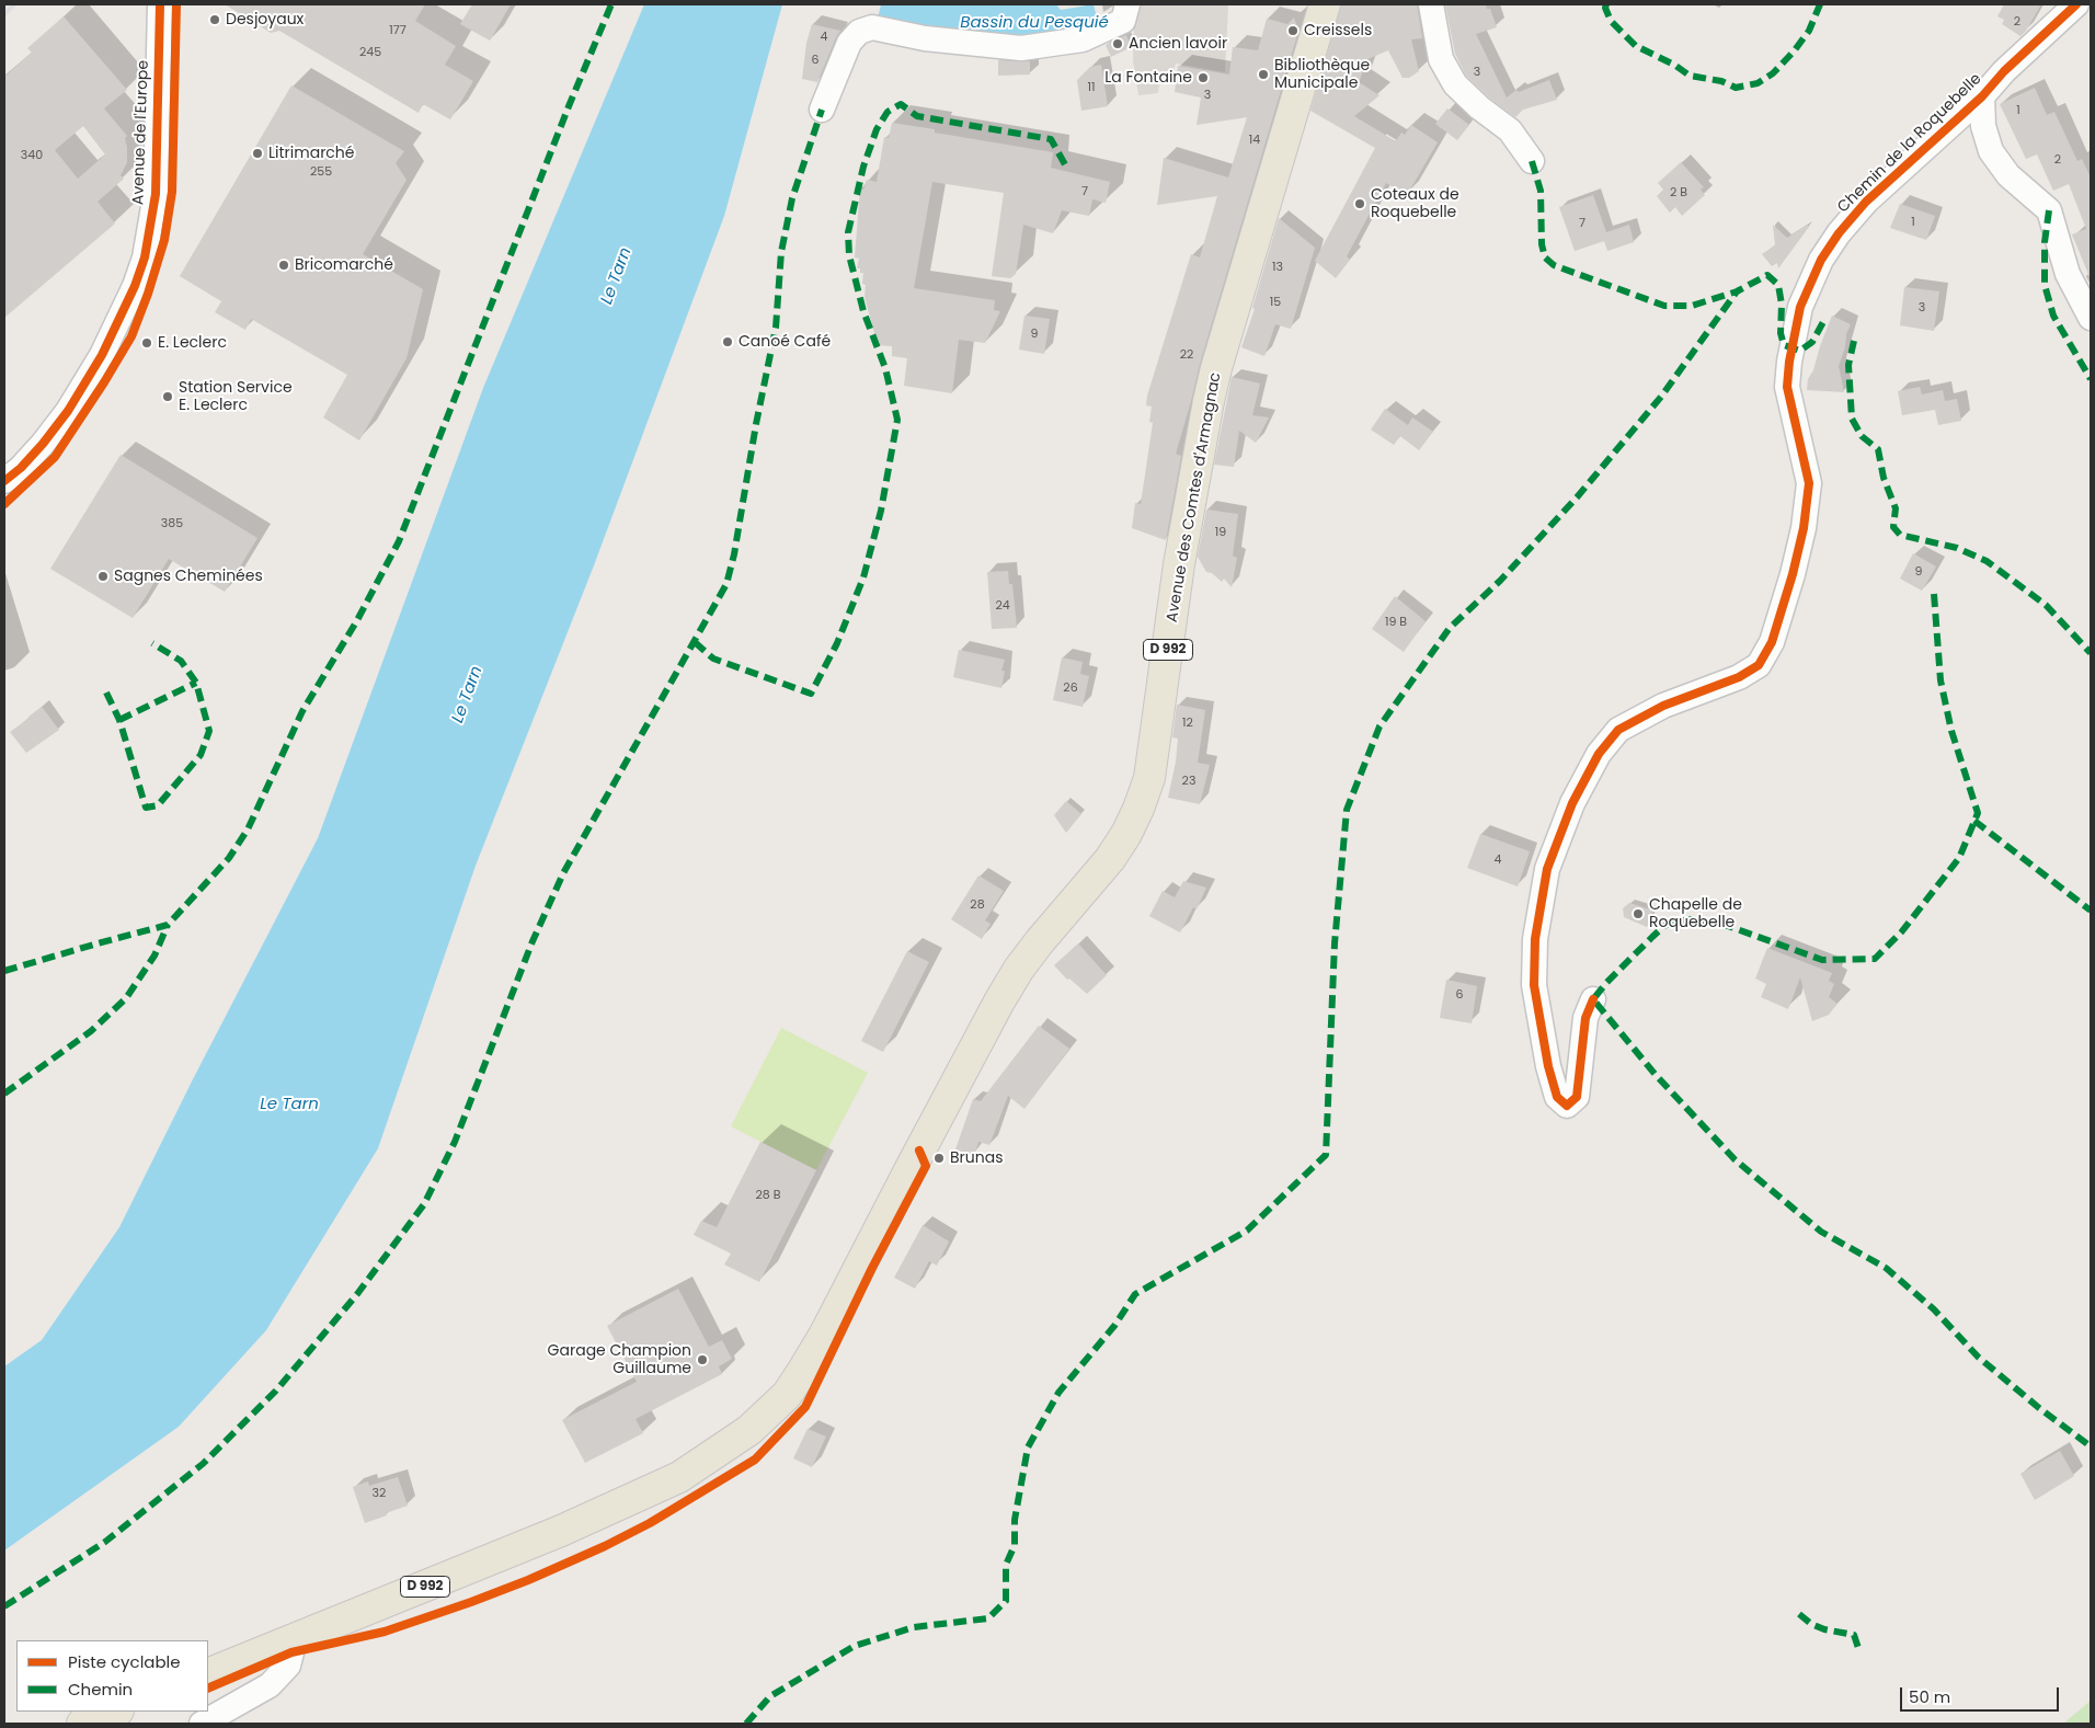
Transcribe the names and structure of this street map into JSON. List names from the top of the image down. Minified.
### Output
{"streets":{"main road":["Avenue des Comtes d'Armagnac","D 992"],"street":["Avenue de l'Europe","Chemin de la Roquebelle"]},"crossings":[["Avenue des Comtes d'Armagnac","D 992"]],"water":["Bassin du Pesquié","Le Tarn"],"places":["Desjoyaux","Creissels","Ancien lavoir","Bibliothèque Municipale","La Fontaine","Litrimarché","Coteaux de Roquebelle","Bricomarché","Canoé Café","E. Leclerc","Station Service E. Leclerc","Sagnes Cheminées","Chapelle de Roquebelle","Brunas","Garage Champion Guillaume"],"house_numbers":["2","177","4","245","6","3","11","3","1","14","340","2","255","7","2 B","1","7","13","15","3","9","22","385","19","9","24","19 B","26","12","23","4","28","6","28 B","32"],"legend":["Piste cyclable","Chemin"],"scale_bar":"50 m"}
